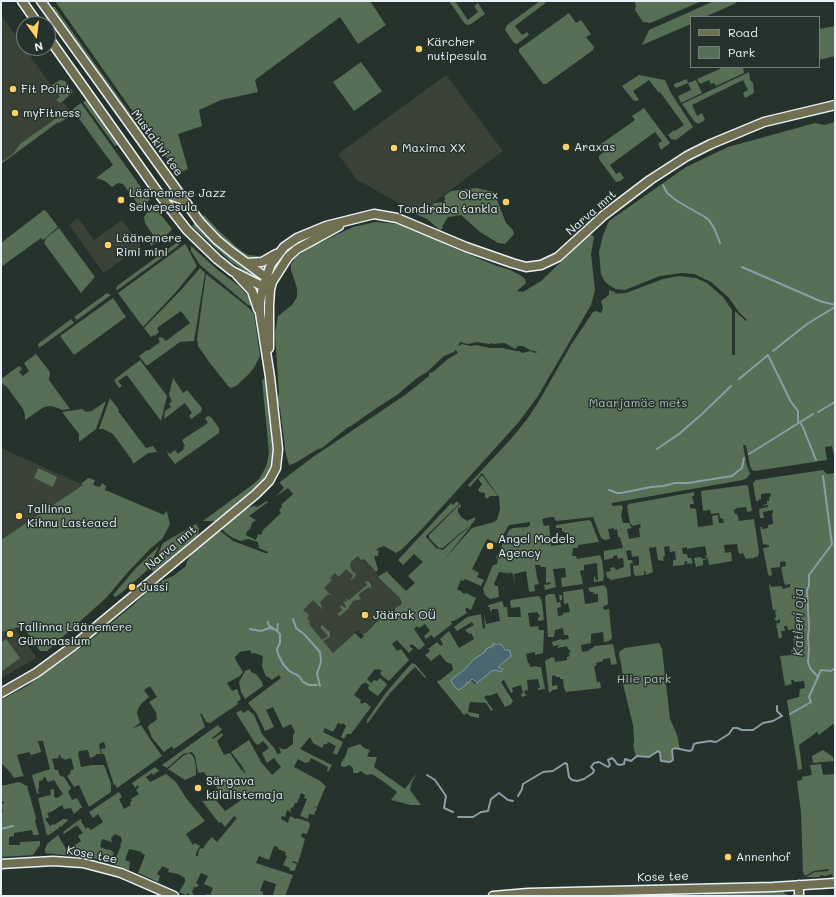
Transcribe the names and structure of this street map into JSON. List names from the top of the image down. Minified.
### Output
{"streets":{"main road":["Mustakivi tee","Narva mnt","Kose tee"]},"crossings":[["Mustakivi tee","Narva mnt"]],"water":["Katleri oja"],"parks":["Maarjamäe mets","Hiie park"],"places":["Kärcher nutipesula","Fit Point","myFitness","Araxas","Maxima XX","Läänemere Jazz Selvepesula","Olerex Tondiraba tankla","Läänemere Rimi mini","Tallinna Kihnu Lasteaed","Angel Models Agency","Jussi","Jäärak OÜ","Tallinna Läänemere Gümnaasium","Särgava külalistemaja","Annenhof"],"legend":["Road","Park"],"north":"bottom"}
